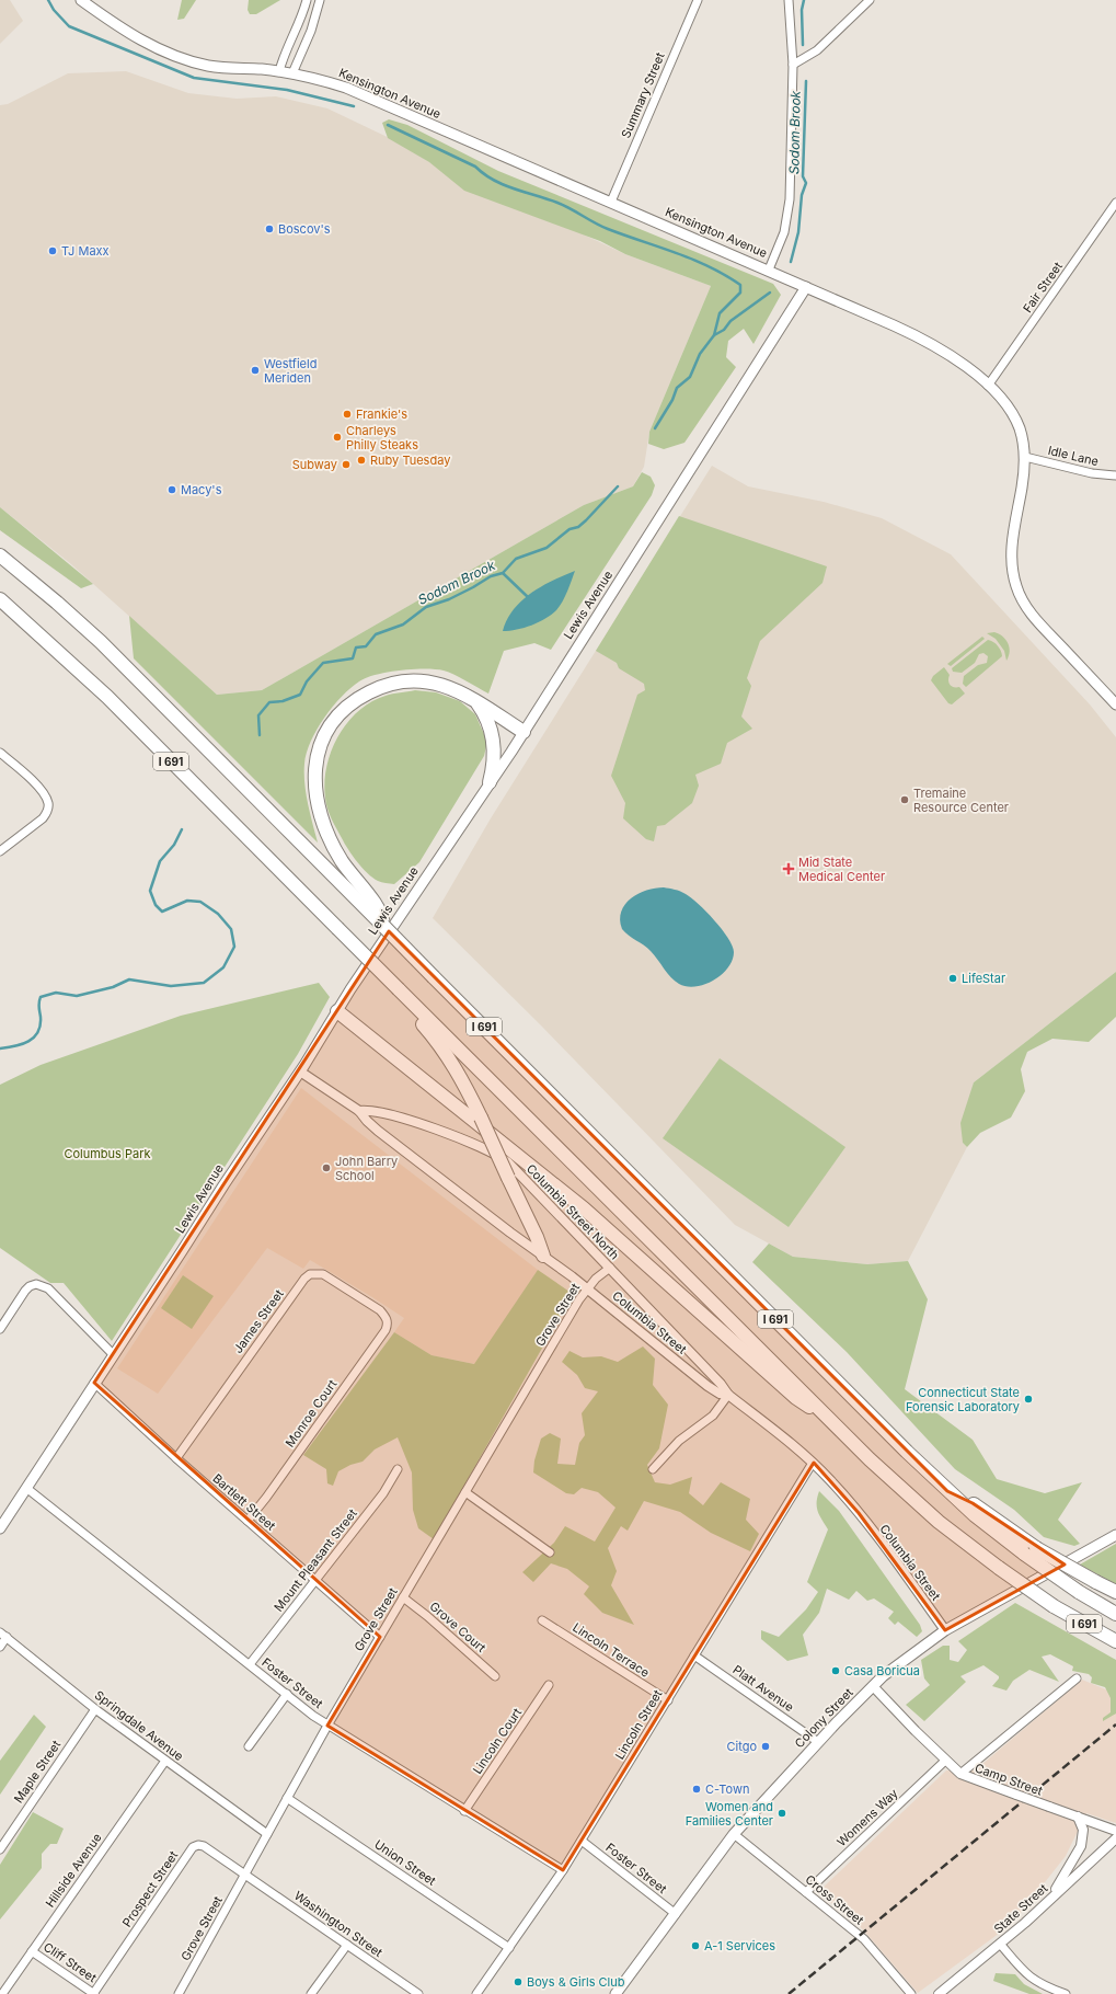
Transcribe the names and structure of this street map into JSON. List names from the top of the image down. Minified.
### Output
{"streets":{"highway":["I 691"],"main road":["Kensington Avenue","Lewis Avenue","Colony Street"],"street":["Summary Street","Fair Street","Idle Lane","Columbia Street North","Grove Street","James Street","Columbia Street","Monroe Court","Bartlett Street","Mount Pleasant Street","Grove Court","Lincoln Terrace","Foster Street","Platt Avenue","Lincoln Street","Springdale Avenue","Lincoln Court","Maple Street","Camp Street","Womens Way","Union Street","Hillside Avenue","Prospect Street","Cross Street","State Street","Washington Street","Cliff Street"]},"crossings":[["Kensington Avenue","Summary Street"],["Kensington Avenue","Fair Street"],["Kensington Avenue","Idle Lane"],["Kensington Avenue","Lewis Avenue"],["Lewis Avenue","Columbia Street"],["Lewis Avenue","Bartlett Street"],["Lewis Avenue","Foster Street"],["Columbia Street North","Grove Street"],["Columbia Street North","Columbia Street"],["Grove Street","Columbia Street"],["Grove Street","Bartlett Street"],["Grove Street","Grove Court"],["Grove Street","Foster Street"],["Grove Street","Springdale Avenue"],["Grove Street","Union Street"],["Grove Street","Prospect Street"],["Grove Street","Washington Street"],["James Street","Monroe Court"],["James Street","Bartlett Street"],["Columbia Street","Colony Street"],["Columbia Street","Lincoln Street"],["Monroe Court","Bartlett Street"],["Bartlett Street","Mount Pleasant Street"],["Mount Pleasant Street","Foster Street"],["Lincoln Terrace","Lincoln Street"],["Foster Street","Colony Street"],["Foster Street","Lincoln Street"],["Foster Street","Lincoln Court"],["Platt Avenue","Colony Street"],["Platt Avenue","Lincoln Street"],["Colony Street","Camp Street"],["Colony Street","Cross Street"],["Lincoln Street","Union Street"],["Springdale Avenue","Maple Street"],["Springdale Avenue","Hillside Avenue"],["Camp Street","Womens Way"],["Womens Way","Cross Street"],["Hillside Avenue","Cliff Street"],["Prospect Street","Washington Street"],["Prospect Street","Cliff Street"]],"water":["Sodom Brook"],"parks":["Columbus Park"],"places":{"other":["Boscov's","TJ Maxx","Westfield Meriden","Frankie's","Charleys Philly Steaks","Ruby Tuesday","Subway","Macy's","Tremaine Resource Center","LifeStar","John Barry School","Connecticut State Forensic Laboratory","Casa Boricua","Citgo","C-Town","Women and Families Center","A-1 Services","Boys & Girls Club"],"health":["Mid State Medical Center"]}}
